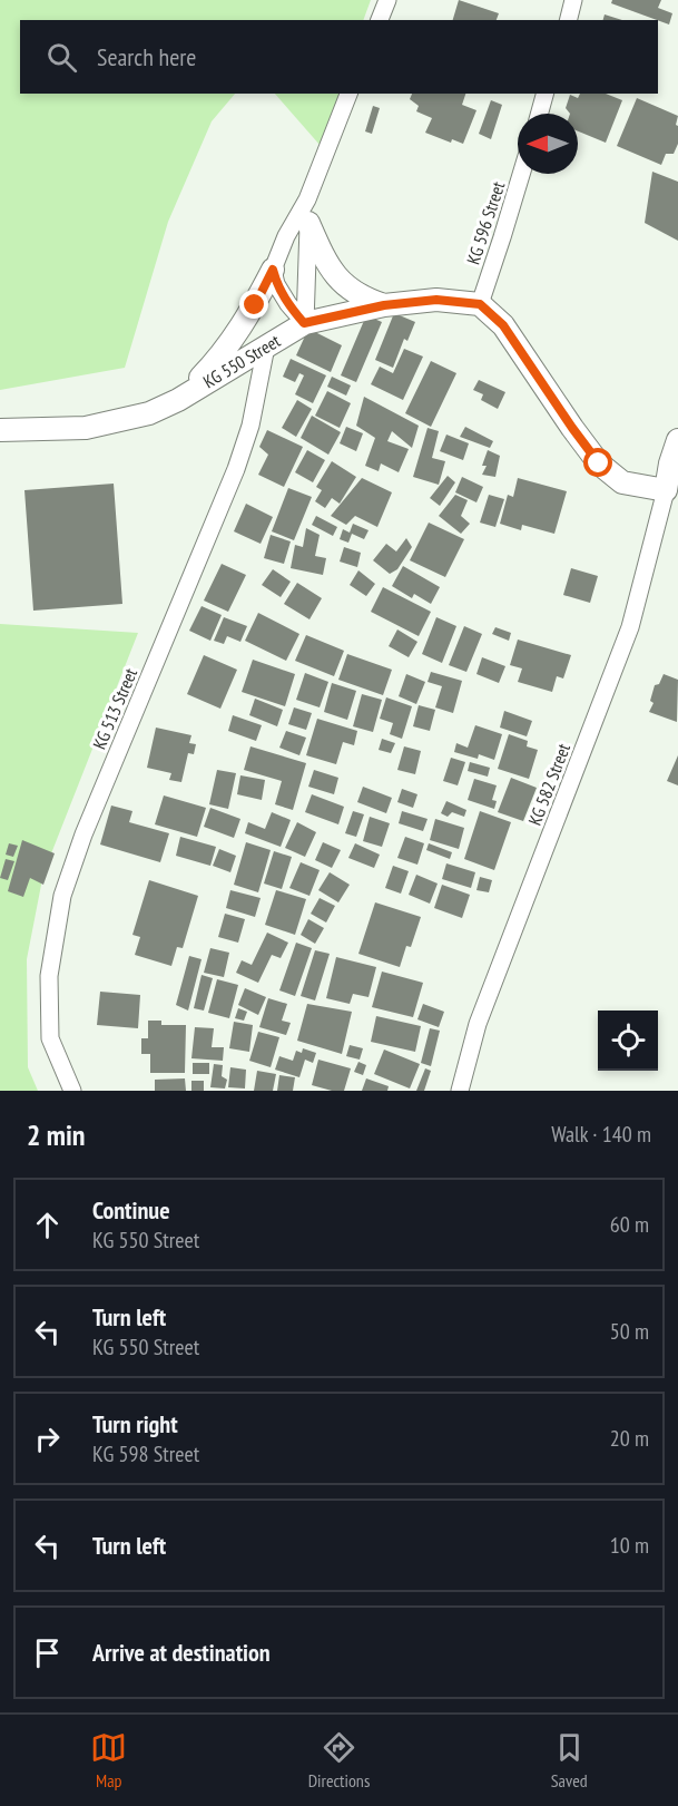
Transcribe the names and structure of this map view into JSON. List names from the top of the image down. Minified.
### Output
{"streets":{"street":["KG 596 Street","KG 550 Street","KG 513 Street","KG 582 Street"]},"crossings":[["KG 596 Street","KG 550 Street"],["KG 550 Street","KG 513 Street"]],"north":"left","page":{"search":"Search here","heading":["2 min","Walk · 140 m"],"list":[["Continue","KG 550 Street","60 m"],["Turn left","KG 550 Street","50 m"],["Turn right","KG 598 Street","20 m"],["Turn left","10 m"],"Arrive at destination"],"nav":["Map","Directions","Saved"]}}
